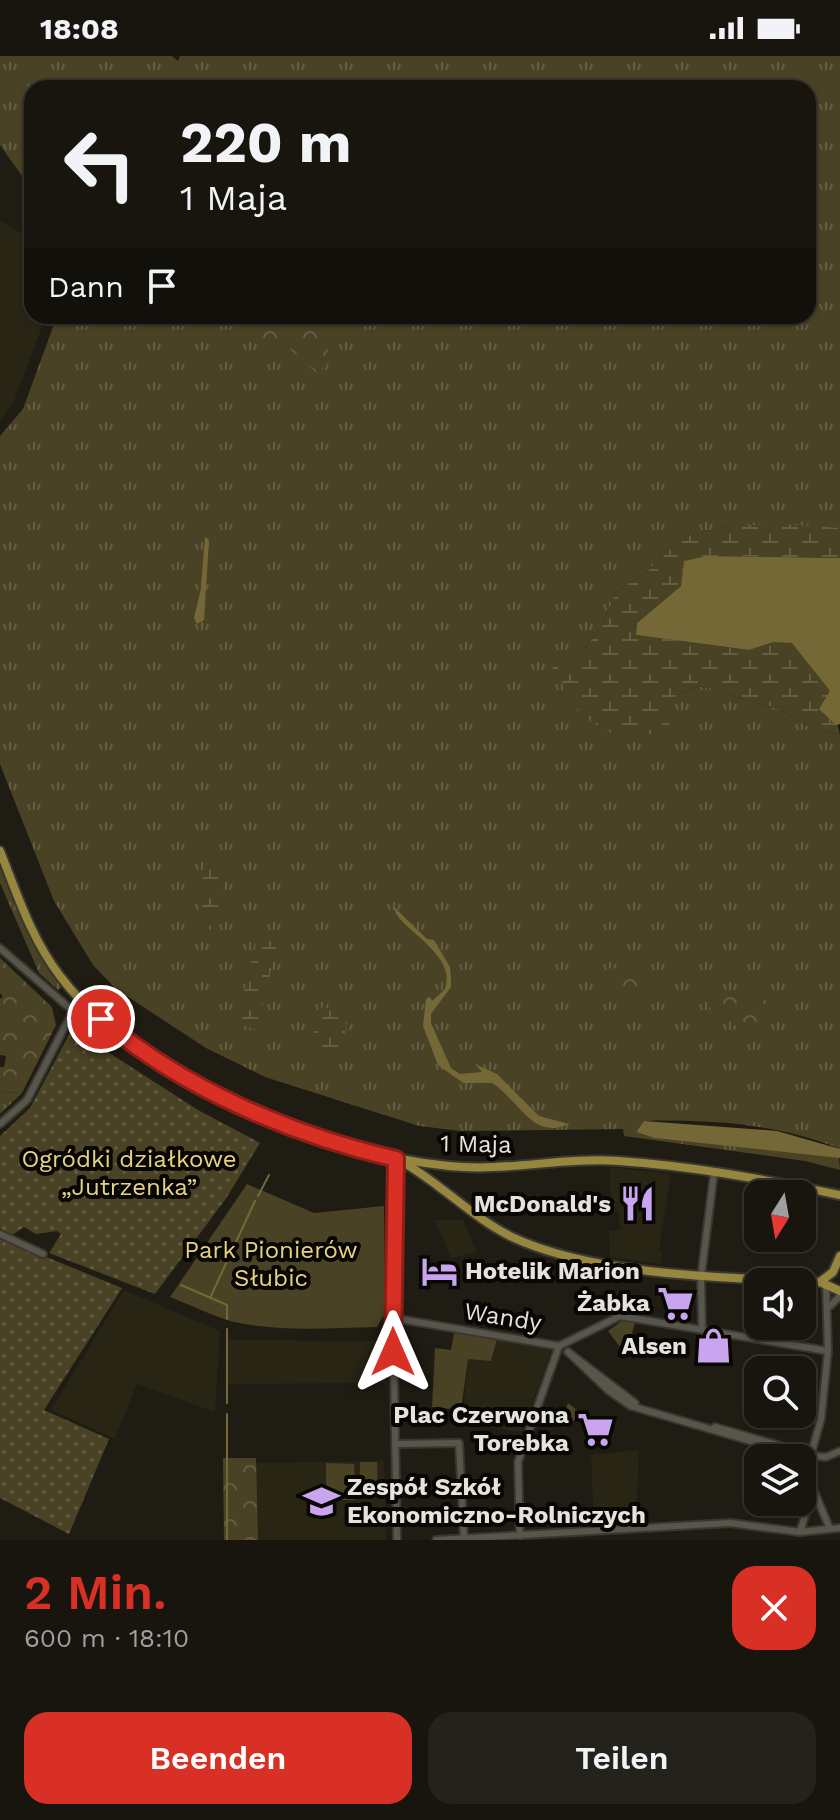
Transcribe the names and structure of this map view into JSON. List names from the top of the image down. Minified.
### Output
{"streets":{"main road":["1 Maja"],"street":["Wandy"]},"parks":["Ogródki działkowe „Jutrzenka”","Park Pionierów Słubic"],"places":{"restaurant":["McDonald's"],"hotel":["Hotelik Marion"],"supermarket":["Żabka","Plac Czerwona Torebka"],"shop":["Alsen"],"school or university":["Zespół Szkół Ekonomiczno-Rolniczych"]},"north":"bottom","page":{"status":"18:08","turn":["220 m","1 Maja"],"then":"Dann","heading":["2 Min.","600 m · 18:10"],"buttons":["Beenden","Teilen"]}}
